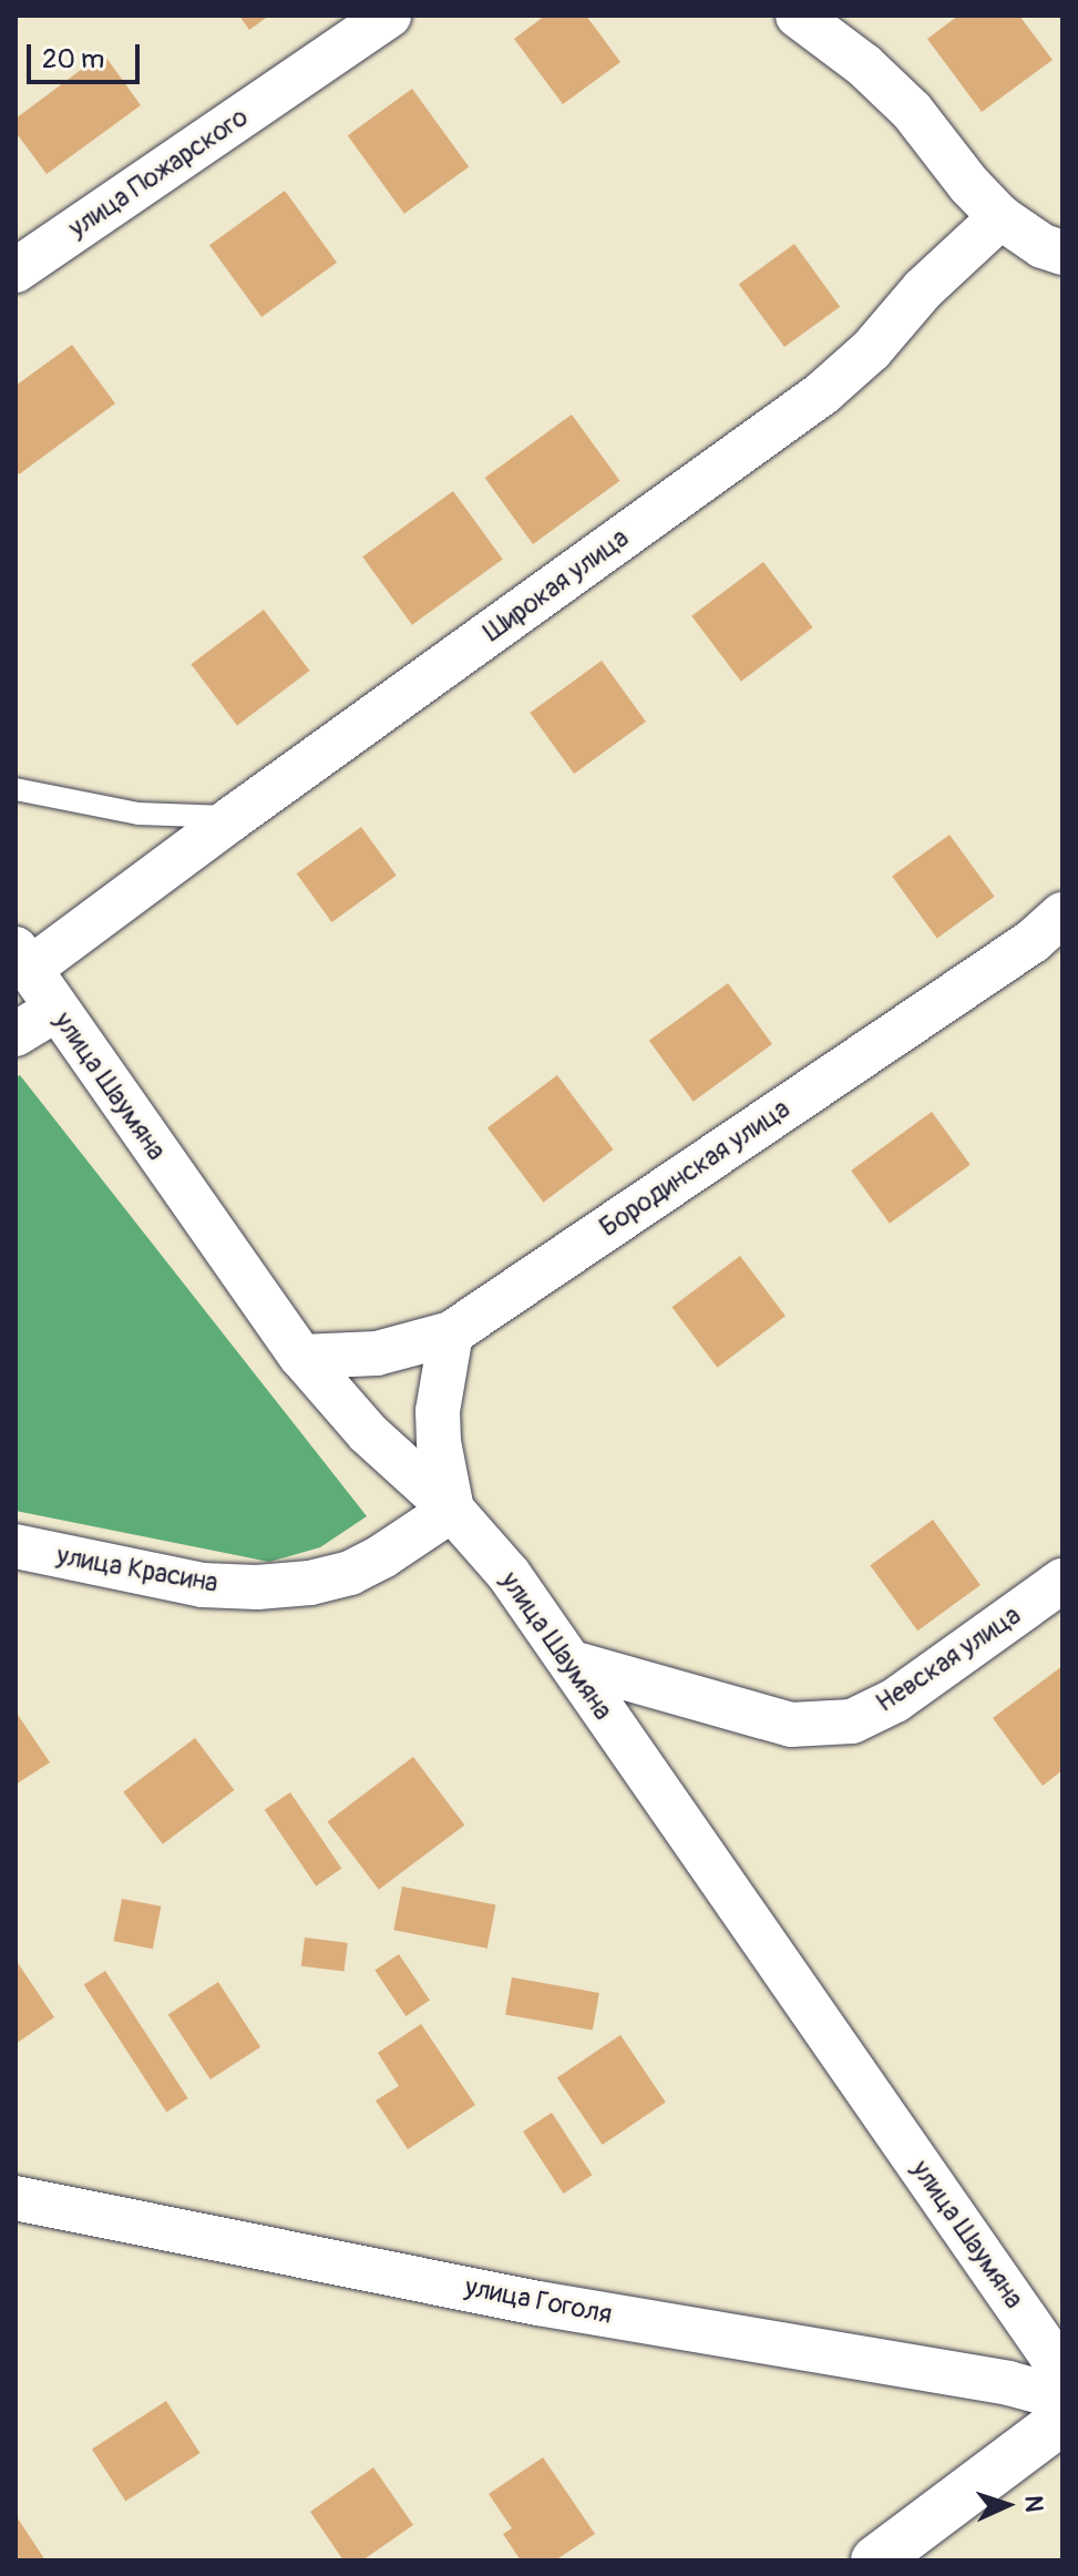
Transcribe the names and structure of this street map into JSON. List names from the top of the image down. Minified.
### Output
{"streets":{"street":["улица Пожарского","Широкая улица","улица Шаумяна","Бородинская улица","улица Красина","Невская улица","улица Гоголя"]},"crossings":[["Широкая улица","улица Шаумяна"],["улица Шаумяна","Бородинская улица"],["улица Шаумяна","улица Красина"],["улица Шаумяна","Невская улица"]],"scale_bar":"20 m","north":"right"}
